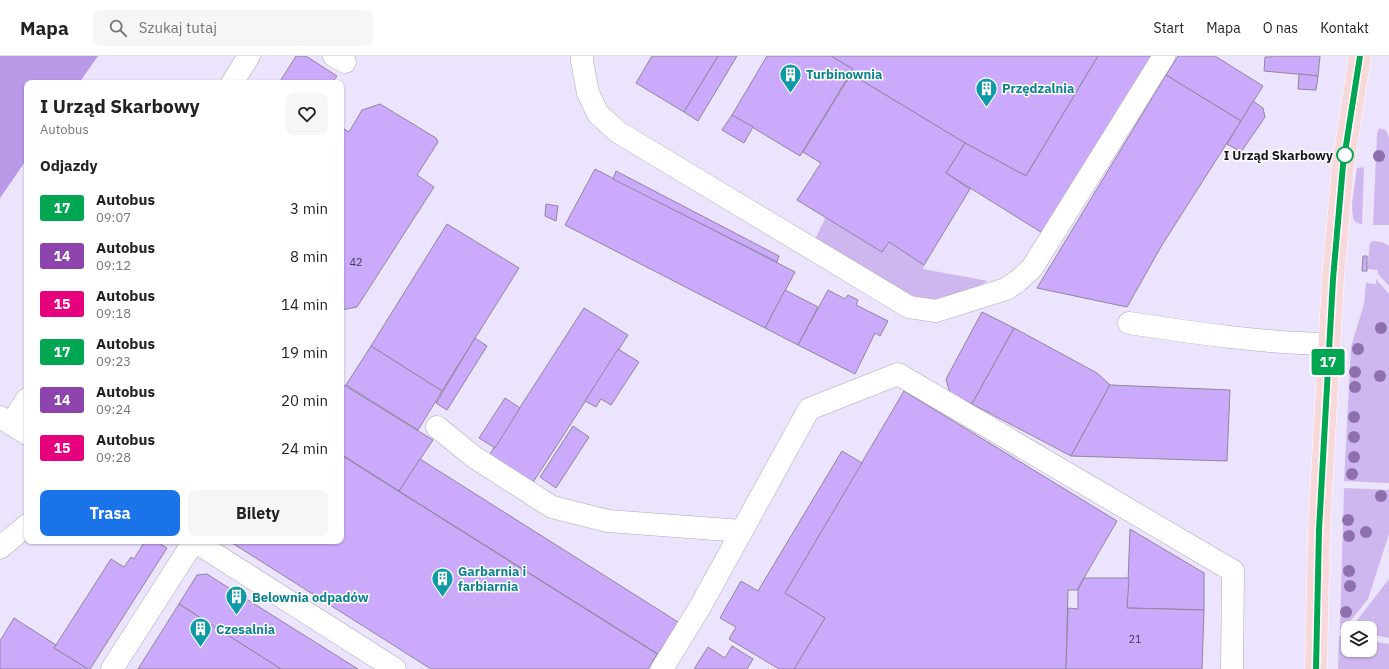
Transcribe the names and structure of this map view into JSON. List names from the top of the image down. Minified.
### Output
{"places":{"building":["Turbinownia","Przędzalnia","Garbarnia i farbiarnia","Belownia odpadów","Czesalnia"],"other":["I Urząd Skarbowy"]},"lines":["bus line 17"],"house_numbers":["42","21"],"page":{"header":"Mapa","search":"Szukaj tutaj","nav":["Start","Mapa","O nas","Kontakt"],"on_map":"17","heading":[["I Urząd Skarbowy","Autobus"],"Odjazdy"],"list":[{"mark":"17","name":"Autobus","note":"09:07","value":"3 min"},{"mark":"14","name":"Autobus","note":"09:12","value":"8 min"},{"mark":"15","name":"Autobus","note":"09:18","value":"14 min"},{"mark":"17","name":"Autobus","note":"09:23","value":"19 min"},{"mark":"14","name":"Autobus","note":"09:24","value":"20 min"},{"mark":"15","name":"Autobus","note":"09:28","value":"24 min"}],"buttons":["Trasa","Bilety"]}}
